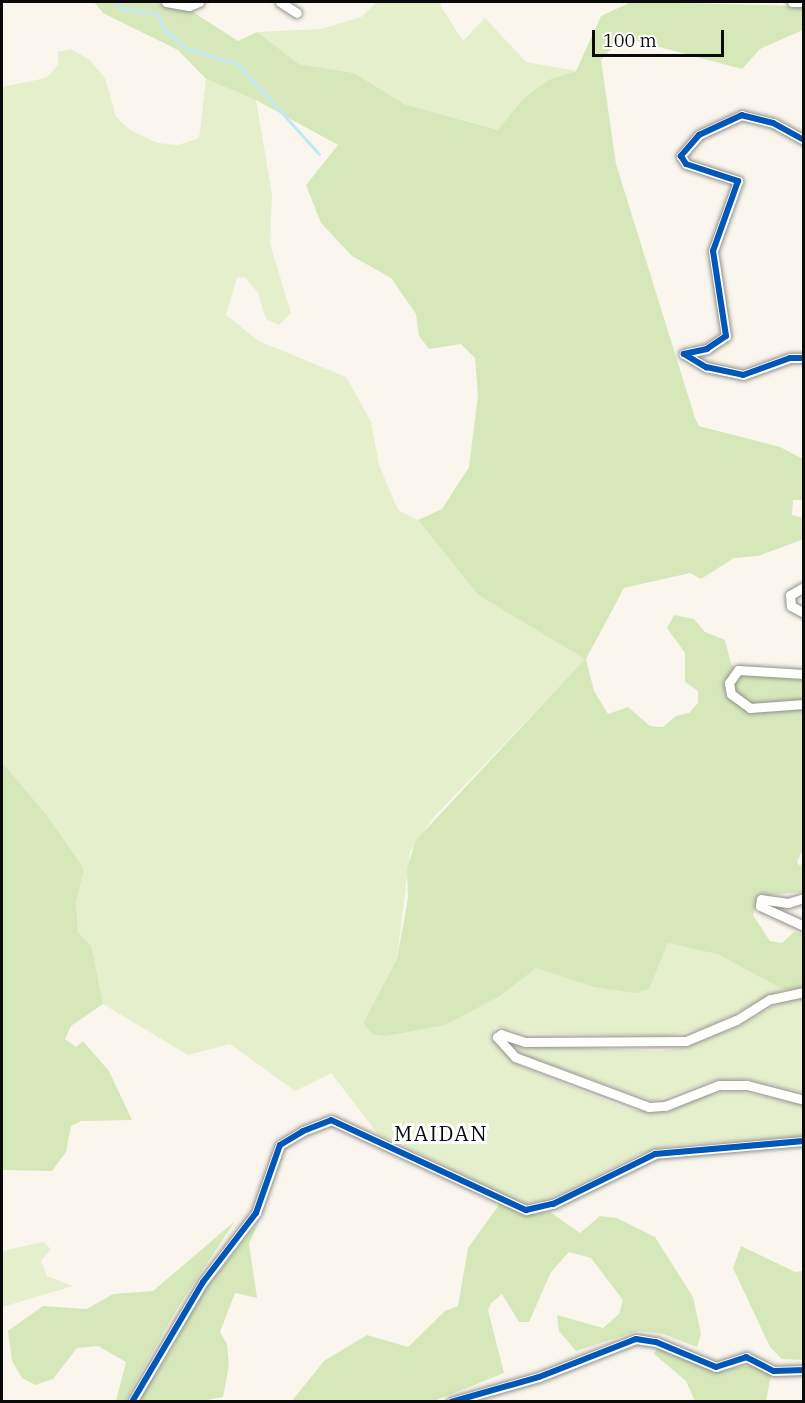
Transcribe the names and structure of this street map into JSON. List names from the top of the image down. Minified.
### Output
{"districts":["MAIDAN"],"scale_bar":"100 m"}
